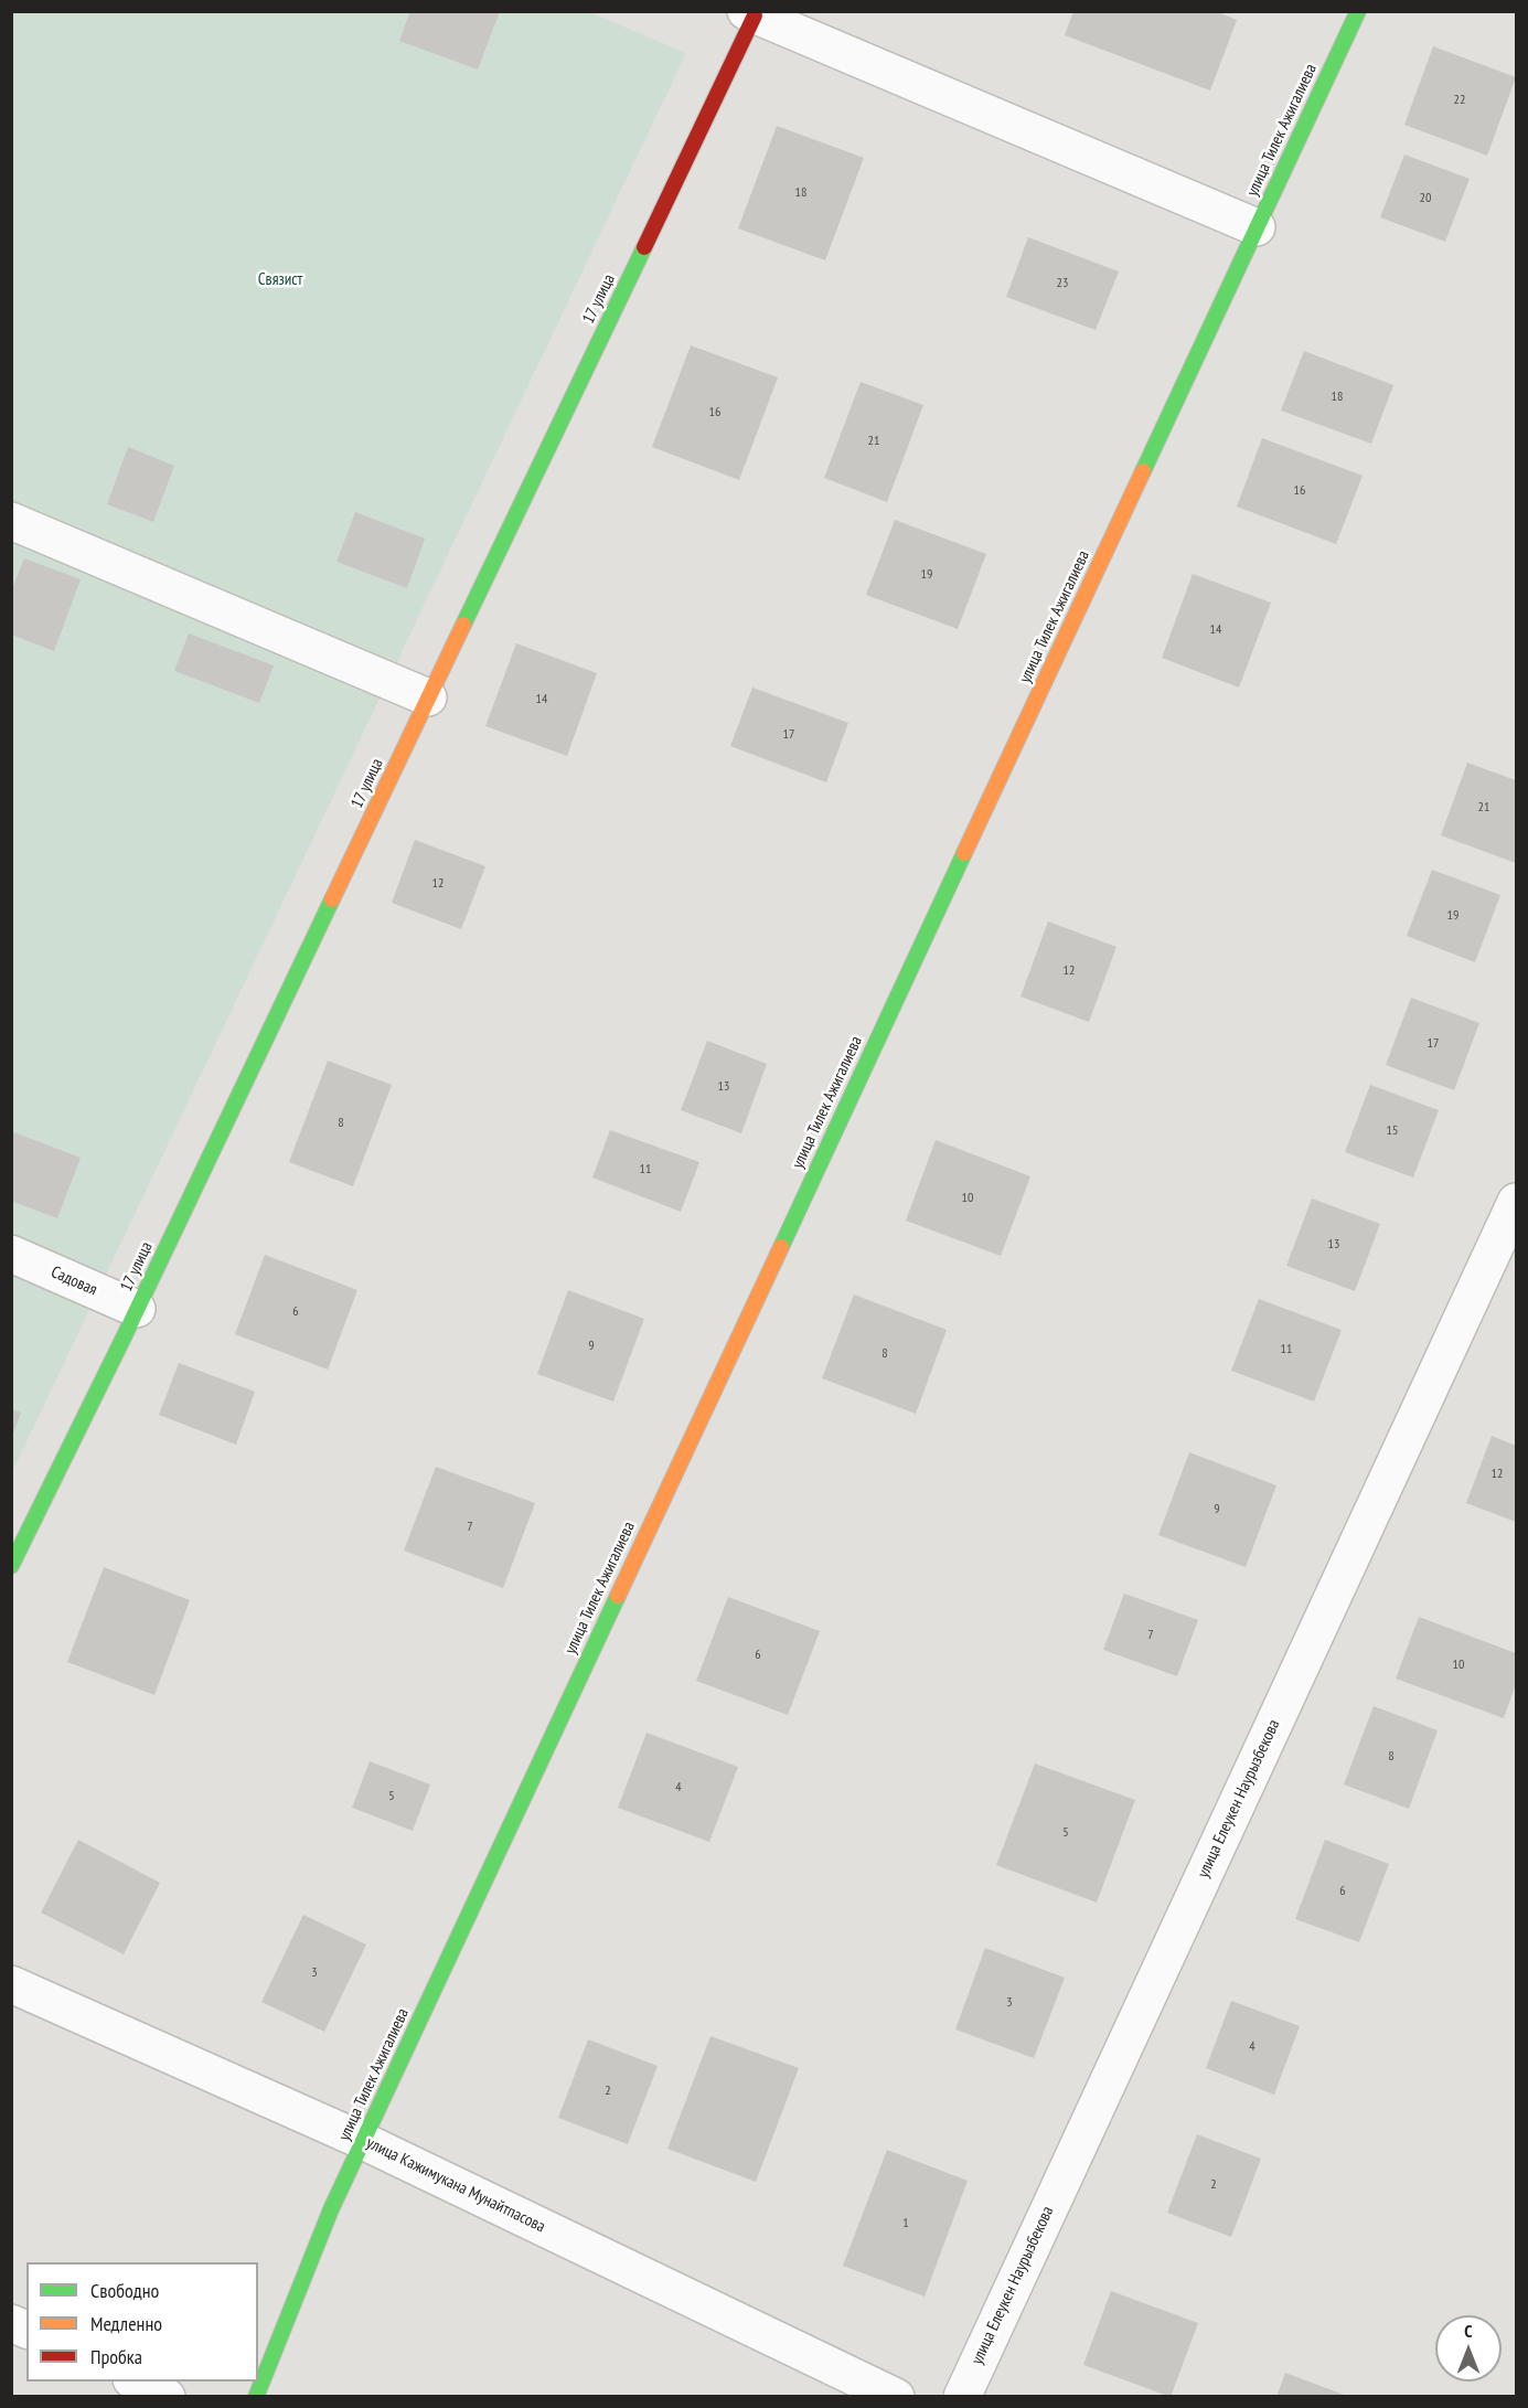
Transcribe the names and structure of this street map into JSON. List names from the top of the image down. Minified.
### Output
{"streets":{"street":["улица Тилек Ажигалиева","17 улица","Садовая","улица Елеукен Наурызбекова","улица Кажимукана Мунайтпасова"]},"crossings":[["улица Тилек Ажигалиева","улица Кажимукана Мунайтпасова"],["17 улица","Садовая"]],"parks":["Связист"],"house_numbers":["22","18","20","23","18","16","21","16","19","14","14","17","21","12","19","12","17","13","8","15","11","10","13","6","9","11","8","12","9","7","7","6","10","8","4","5","5","6","3","3","4","2","2","1"],"legend":["Свободно","Медленно","Пробка"],"north":"top"}
